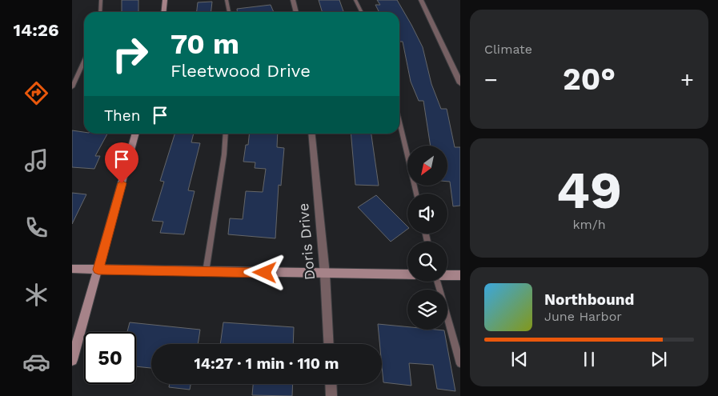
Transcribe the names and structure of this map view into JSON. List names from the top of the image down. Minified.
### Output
{"streets":{"street":["Doris Drive"]},"north":"bottom left","page":{"tabs":"14:26","tile":["Climate",["49","km/h"]],"turn":["70 m","Fleetwood Drive"],"heat":["−","20°","+"],"then":"Then","song":["Northbound","June Harbor"],"limit":"50","trip":"14:27 · 1 min · 110 m"}}
